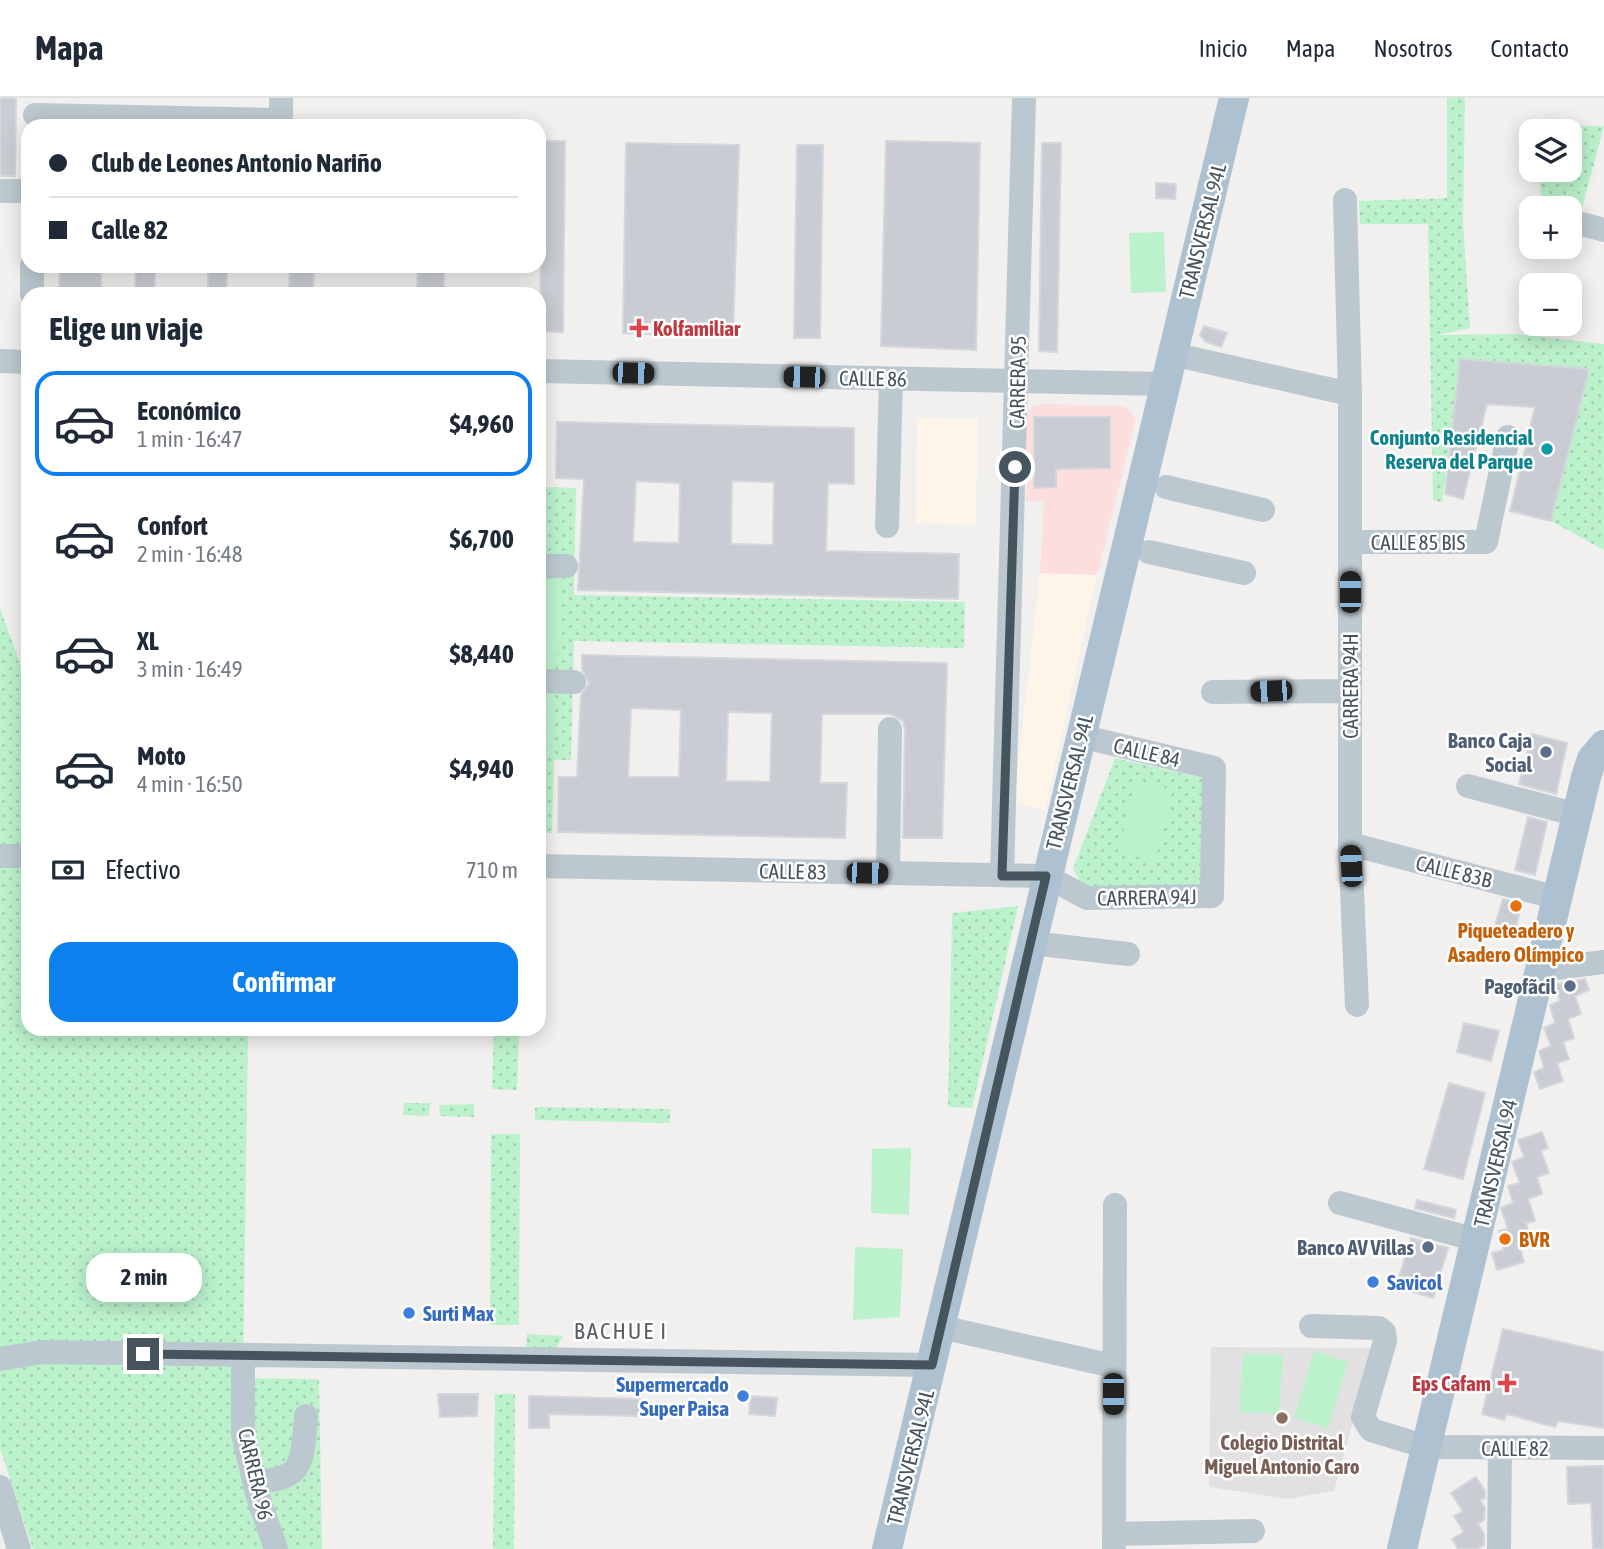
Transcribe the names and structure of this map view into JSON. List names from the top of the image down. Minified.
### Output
{"streets":{"main road":["TRANSVERSAL 94L","TRANSVERSAL 94"],"street":["CALLE 86","CARRERA 95","CALLE 85 BIS","CARRERA 94H","CALLE 84","CALLE 83","CALLE 83B","CARRERA 94J","CALLE 82","CARRERA 96"]},"crossings":[["TRANSVERSAL 94L","CALLE 86"],["TRANSVERSAL 94L","CALLE 84"],["TRANSVERSAL 94L","CALLE 83"],["TRANSVERSAL 94L","CARRERA 94J"],["CALLE 86","CARRERA 95"],["CARRERA 95","CALLE 83"],["CALLE 85 BIS","CARRERA 94H"],["CARRERA 94H","CALLE 83B"],["CALLE 84","CARRERA 94J"],["CALLE 83","CARRERA 94J"],["CALLE 83B","TRANSVERSAL 94"],["TRANSVERSAL 94","CALLE 82"]],"districts":["BACHUE I"],"places":{"health":["Kolfamiliar","Eps Cafam"],"other":["Conjunto Residencial Reserva del Parque","Banco Caja Social","Piqueteadero y Asadero Olímpico","Pagofãcil","BVR","Banco AV Villas","Savicol","Surti Max","Supermercado Super Paisa","Colegio Distrital Miguel Antonio Caro"]},"page":{"header":"Mapa","nav":["Inicio","Mapa","Nosotros","Contacto"],"map_buttons":["+","−"],"banner":["Club de Leones Antonio Nariño","Calle 82"],"heading":"Elige un viaje","list":[{"name":"Económico","note":"1 min · 16:47","value":"$4,960"},{"name":"Confort","note":"2 min · 16:48","value":"$6,700"},{"name":"XL","note":"3 min · 16:49","value":"$8,440"},{"name":"Moto","note":"4 min · 16:50","value":"$4,940"}],"pay":["Efectivo","710 m"],"buttons":"Confirmar","bubble":"2 min"}}
